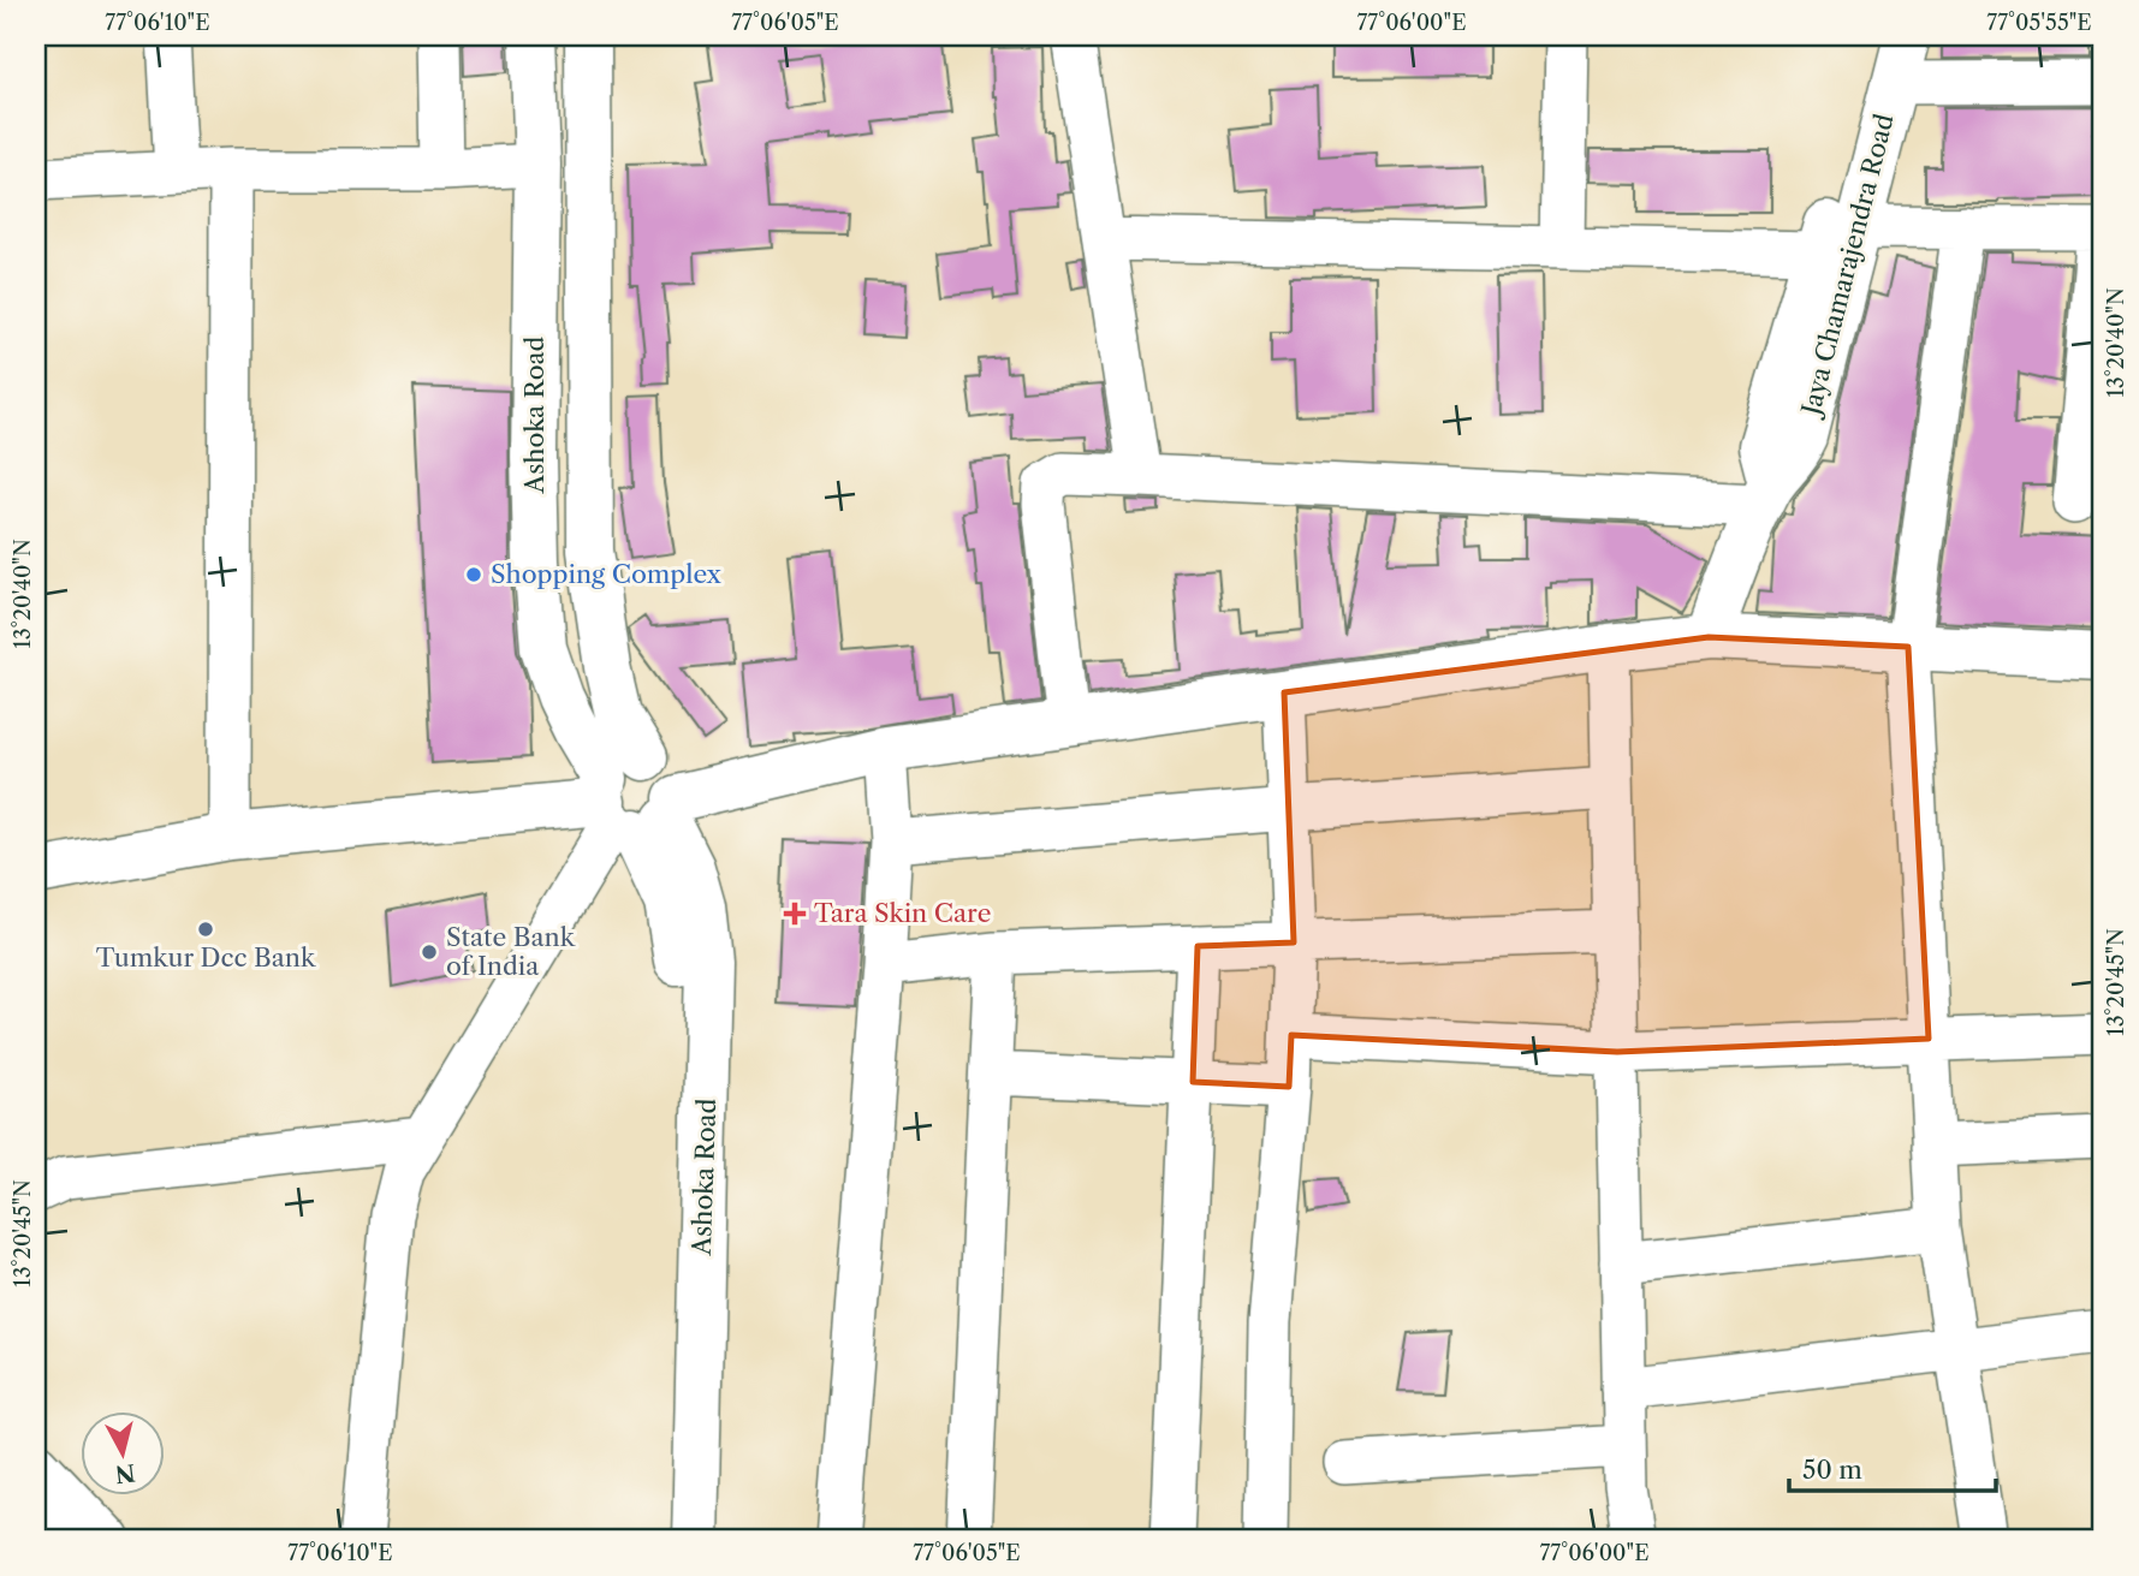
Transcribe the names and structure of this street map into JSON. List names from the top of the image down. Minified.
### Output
{"streets":{"main road":["Jaya Chamarajendra Road","Ashoka Road"]},"places":{"other":["Shopping Complex","Tumkur Dcc Bank","State Bank of India"],"health":["Tara Skin Care"]},"scale_bar":"50 m","north":"bottom","coordinates":["77°06'10\"E","77°06'05\"E","77°06'00\"E","77°05'55\"E","13°20'40\"N","13°20'45\"N"]}
